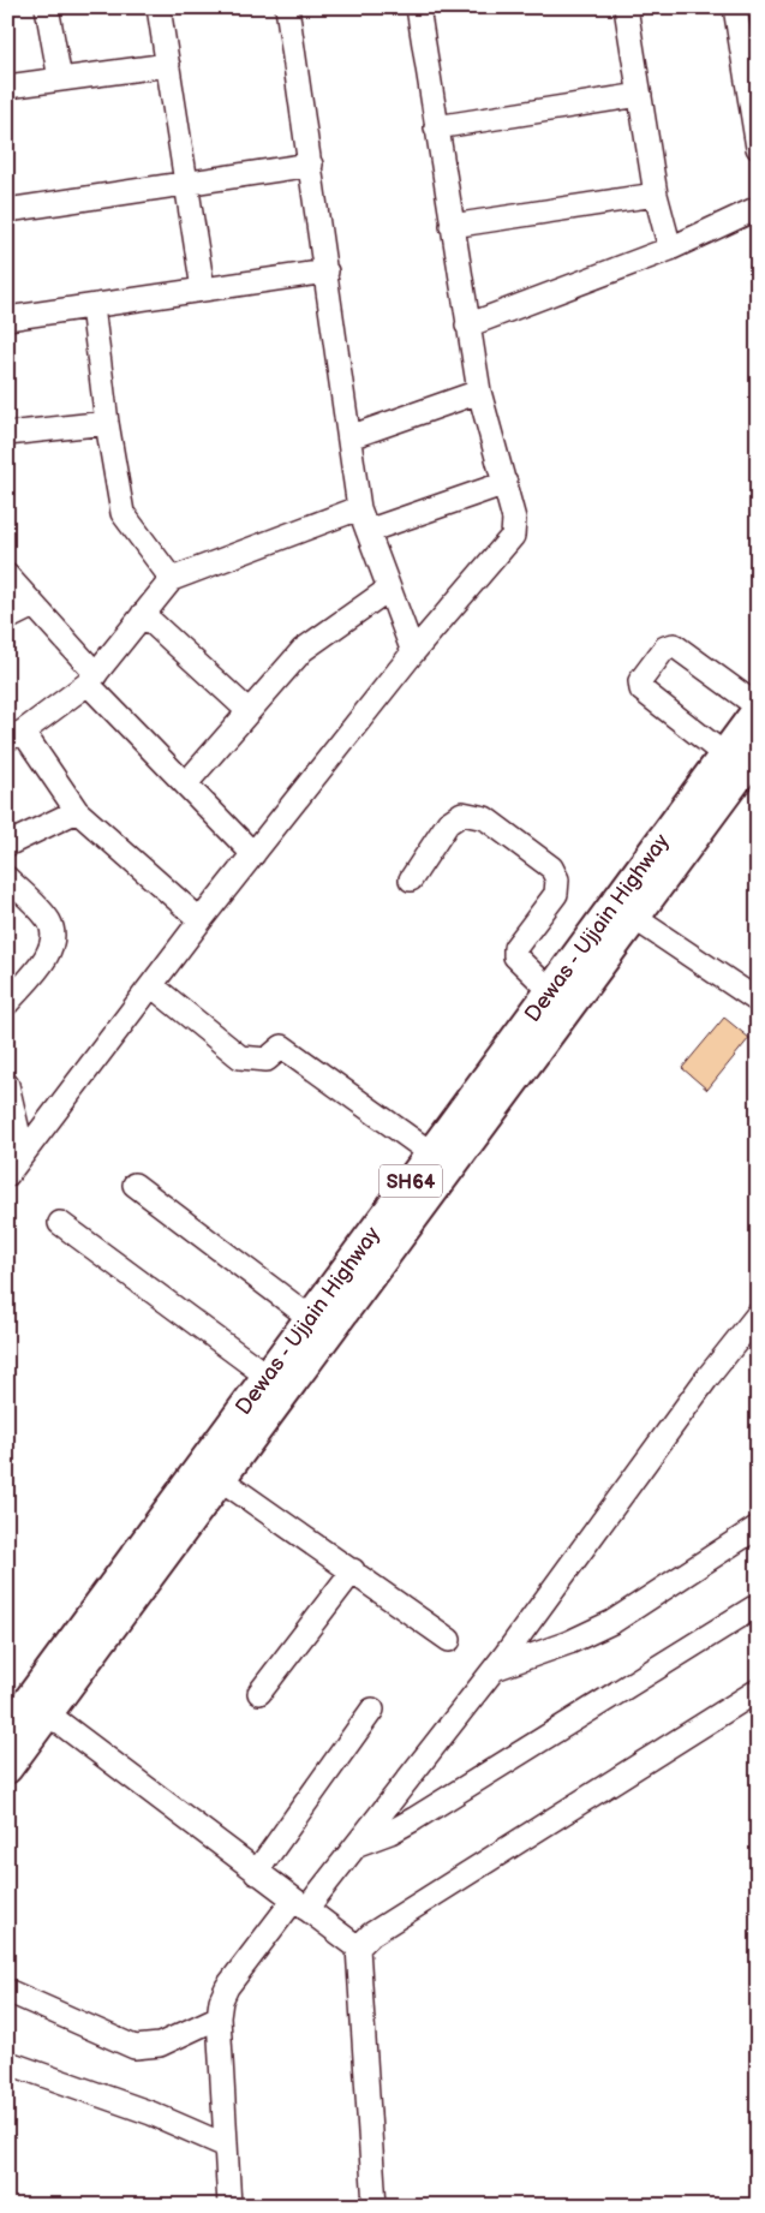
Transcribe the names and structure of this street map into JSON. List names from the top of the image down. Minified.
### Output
{"streets":{"main road":["Dewas - Ujjain Highway","SH64"]}}
